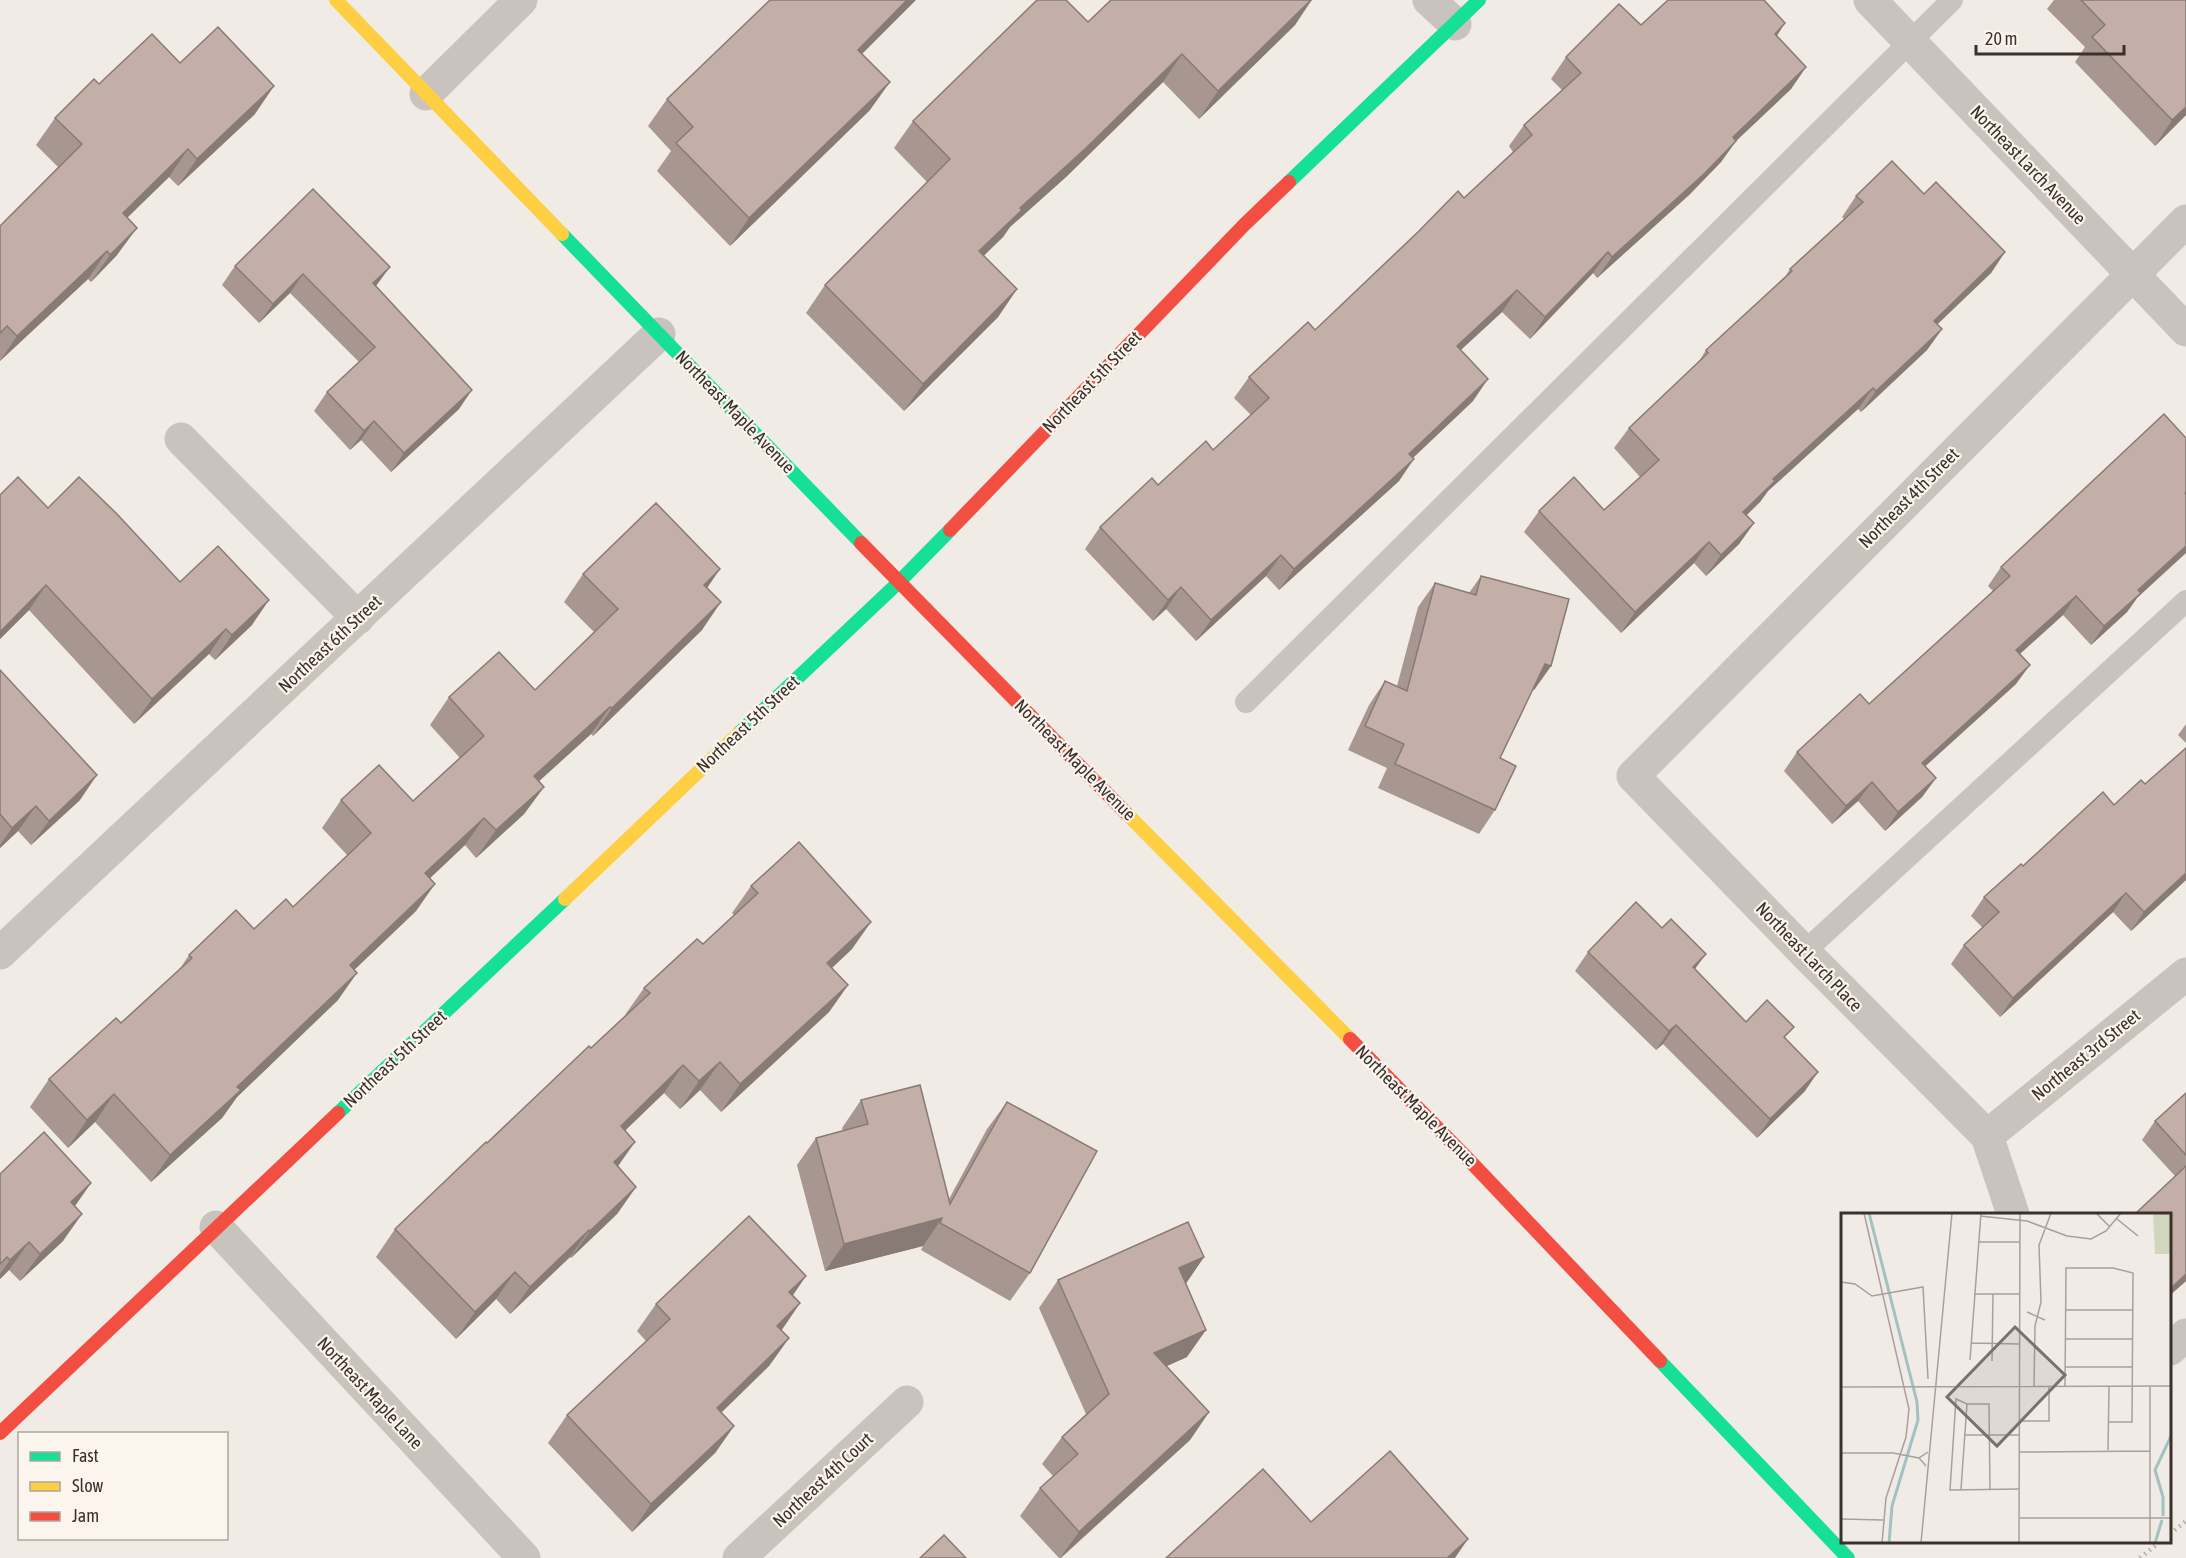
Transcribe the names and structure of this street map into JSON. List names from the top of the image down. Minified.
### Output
{"streets":{"main road":["Northeast 5th Street","Northeast Maple Avenue"],"street":["Northeast Larch Avenue","Northeast 4th Street","Northeast 6th Street","Northeast Larch Place","Northeast 3rd Street","Northeast Maple Lane","Northeast 4th Court"]},"crossings":[["Northeast Larch Avenue","Northeast 4th Street"],["Northeast 5th Street","Northeast Maple Avenue"],["Northeast 5th Street","Northeast Maple Lane"],["Northeast Maple Avenue","Northeast 6th Street"],["Northeast 4th Street","Northeast Larch Place"],["Northeast Larch Place","Northeast 3rd Street"]],"legend":["Fast","Slow","Jam"],"scale_bar":"20 m"}
